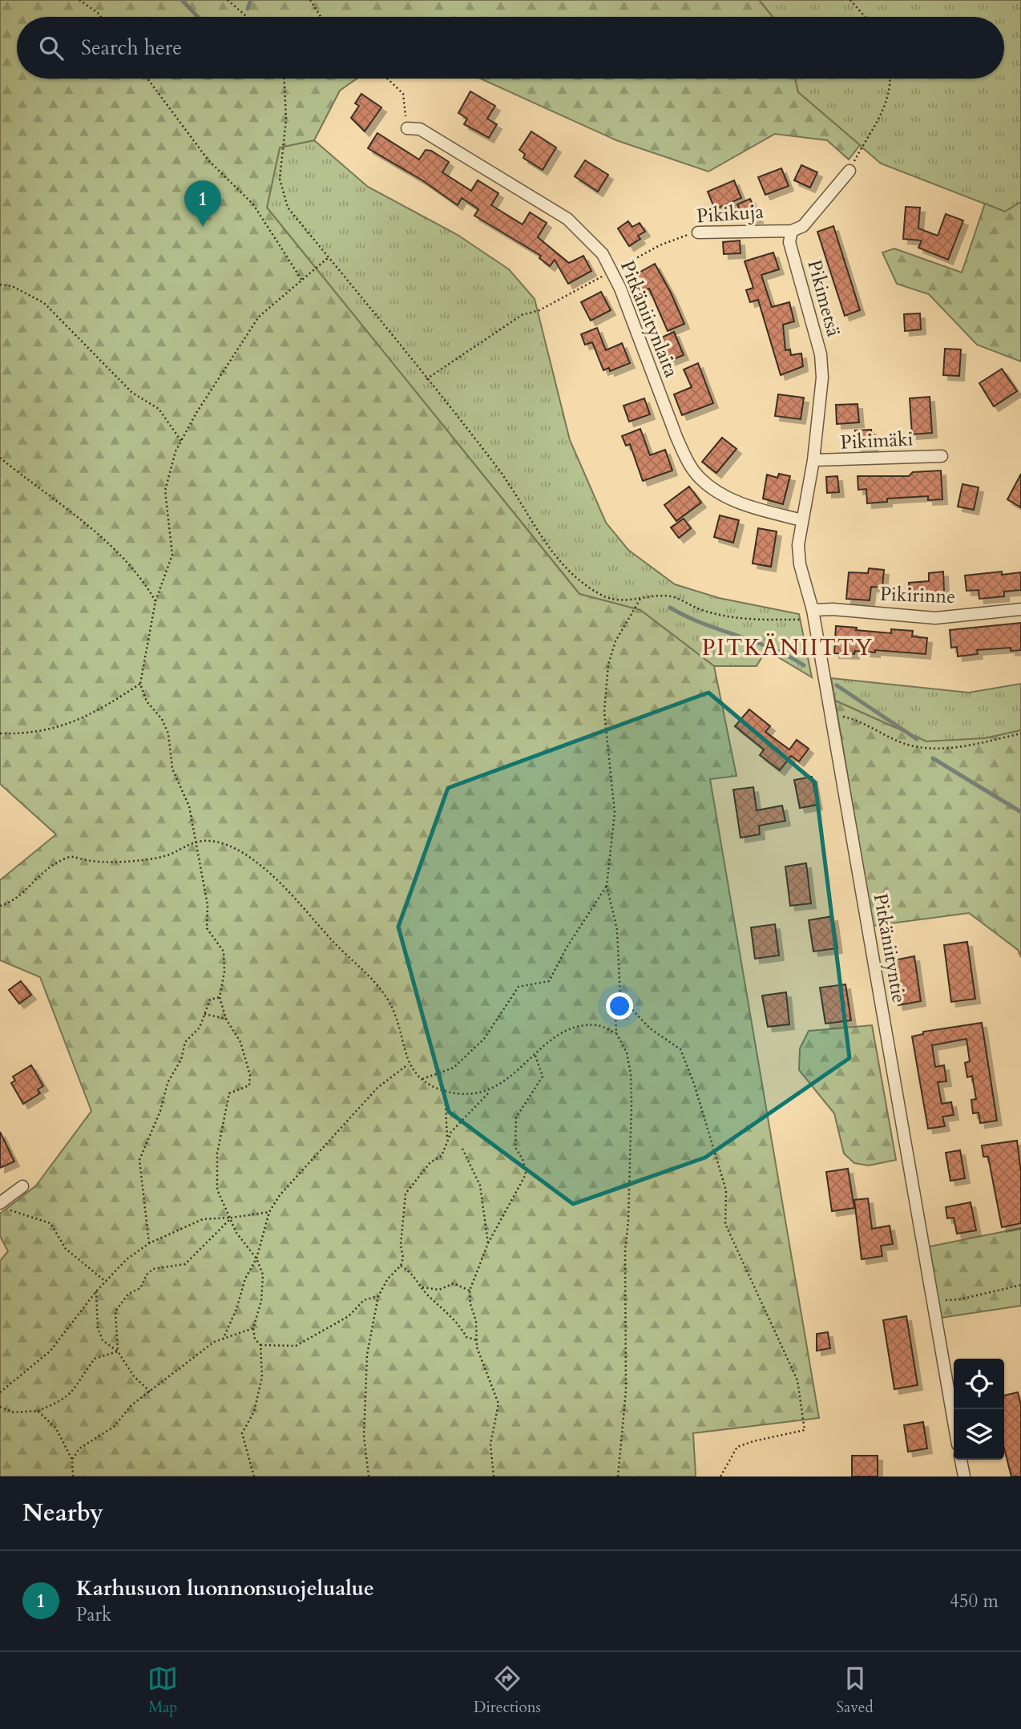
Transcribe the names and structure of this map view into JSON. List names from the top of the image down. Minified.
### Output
{"streets":{"street":["Pikikuja","Pikimetsä","Pitkäniitynlaita","Pikimäki","Pikirinne","Pitkäniityntie"]},"crossings":[["Pikikuja","Pikimetsä"],["Pikikuja","Pitkäniitynlaita"],["Pikimetsä","Pikimäki"],["Pikimetsä","Pitkäniityntie"],["Pitkäniitynlaita","Pitkäniityntie"],["Pikimäki","Pitkäniityntie"],["Pikirinne","Pitkäniityntie"]],"districts":["PITKÄNIITTY"],"page":{"search":"Search here","pins":"1","heading":"Nearby","list":[{"mark":"1","name":"Karhusuon luonnonsuojelualue","note":"Park","value":"450 m"}],"nav":["Map","Directions","Saved"]}}
